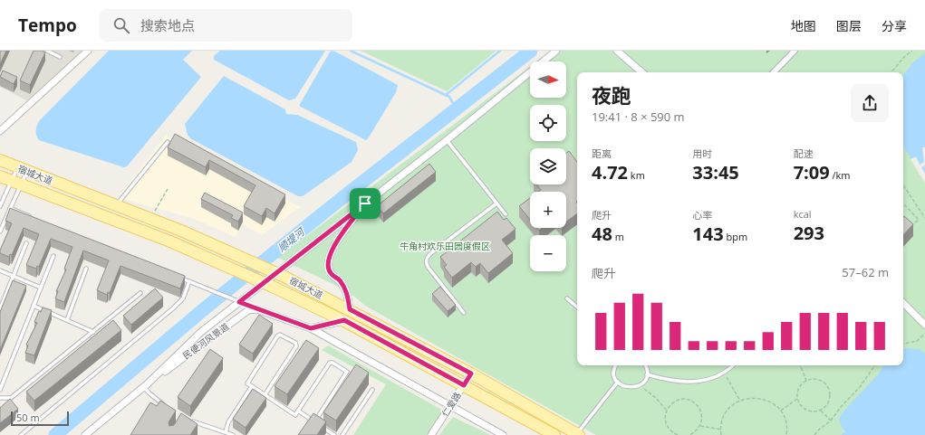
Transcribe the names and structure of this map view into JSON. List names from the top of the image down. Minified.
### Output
{"streets":{"main road":["宿城大道"],"street":["民便河风景道","仁爱路"]},"crossings":[["宿城大道","仁爱路"]],"water":["顺堤河"],"parks":["牛角村欢乐田园度假区"],"scale_bar":"50 m","north":"right","page":{"header":"Tempo","search":"搜索地点","nav":["地图","图层","分享"],"map_buttons":["+","−"],"heading":["夜跑","19:41 · 8 × 590 m"],"stats":[["距离","4.72 km"],["用时","33:45"],["配速","7:09 /km"],["爬升","48 m"],["心率","143 bpm"],["kcal","293"]],"chart":["爬升","57–62 m"],"scale":"50 m"}}
